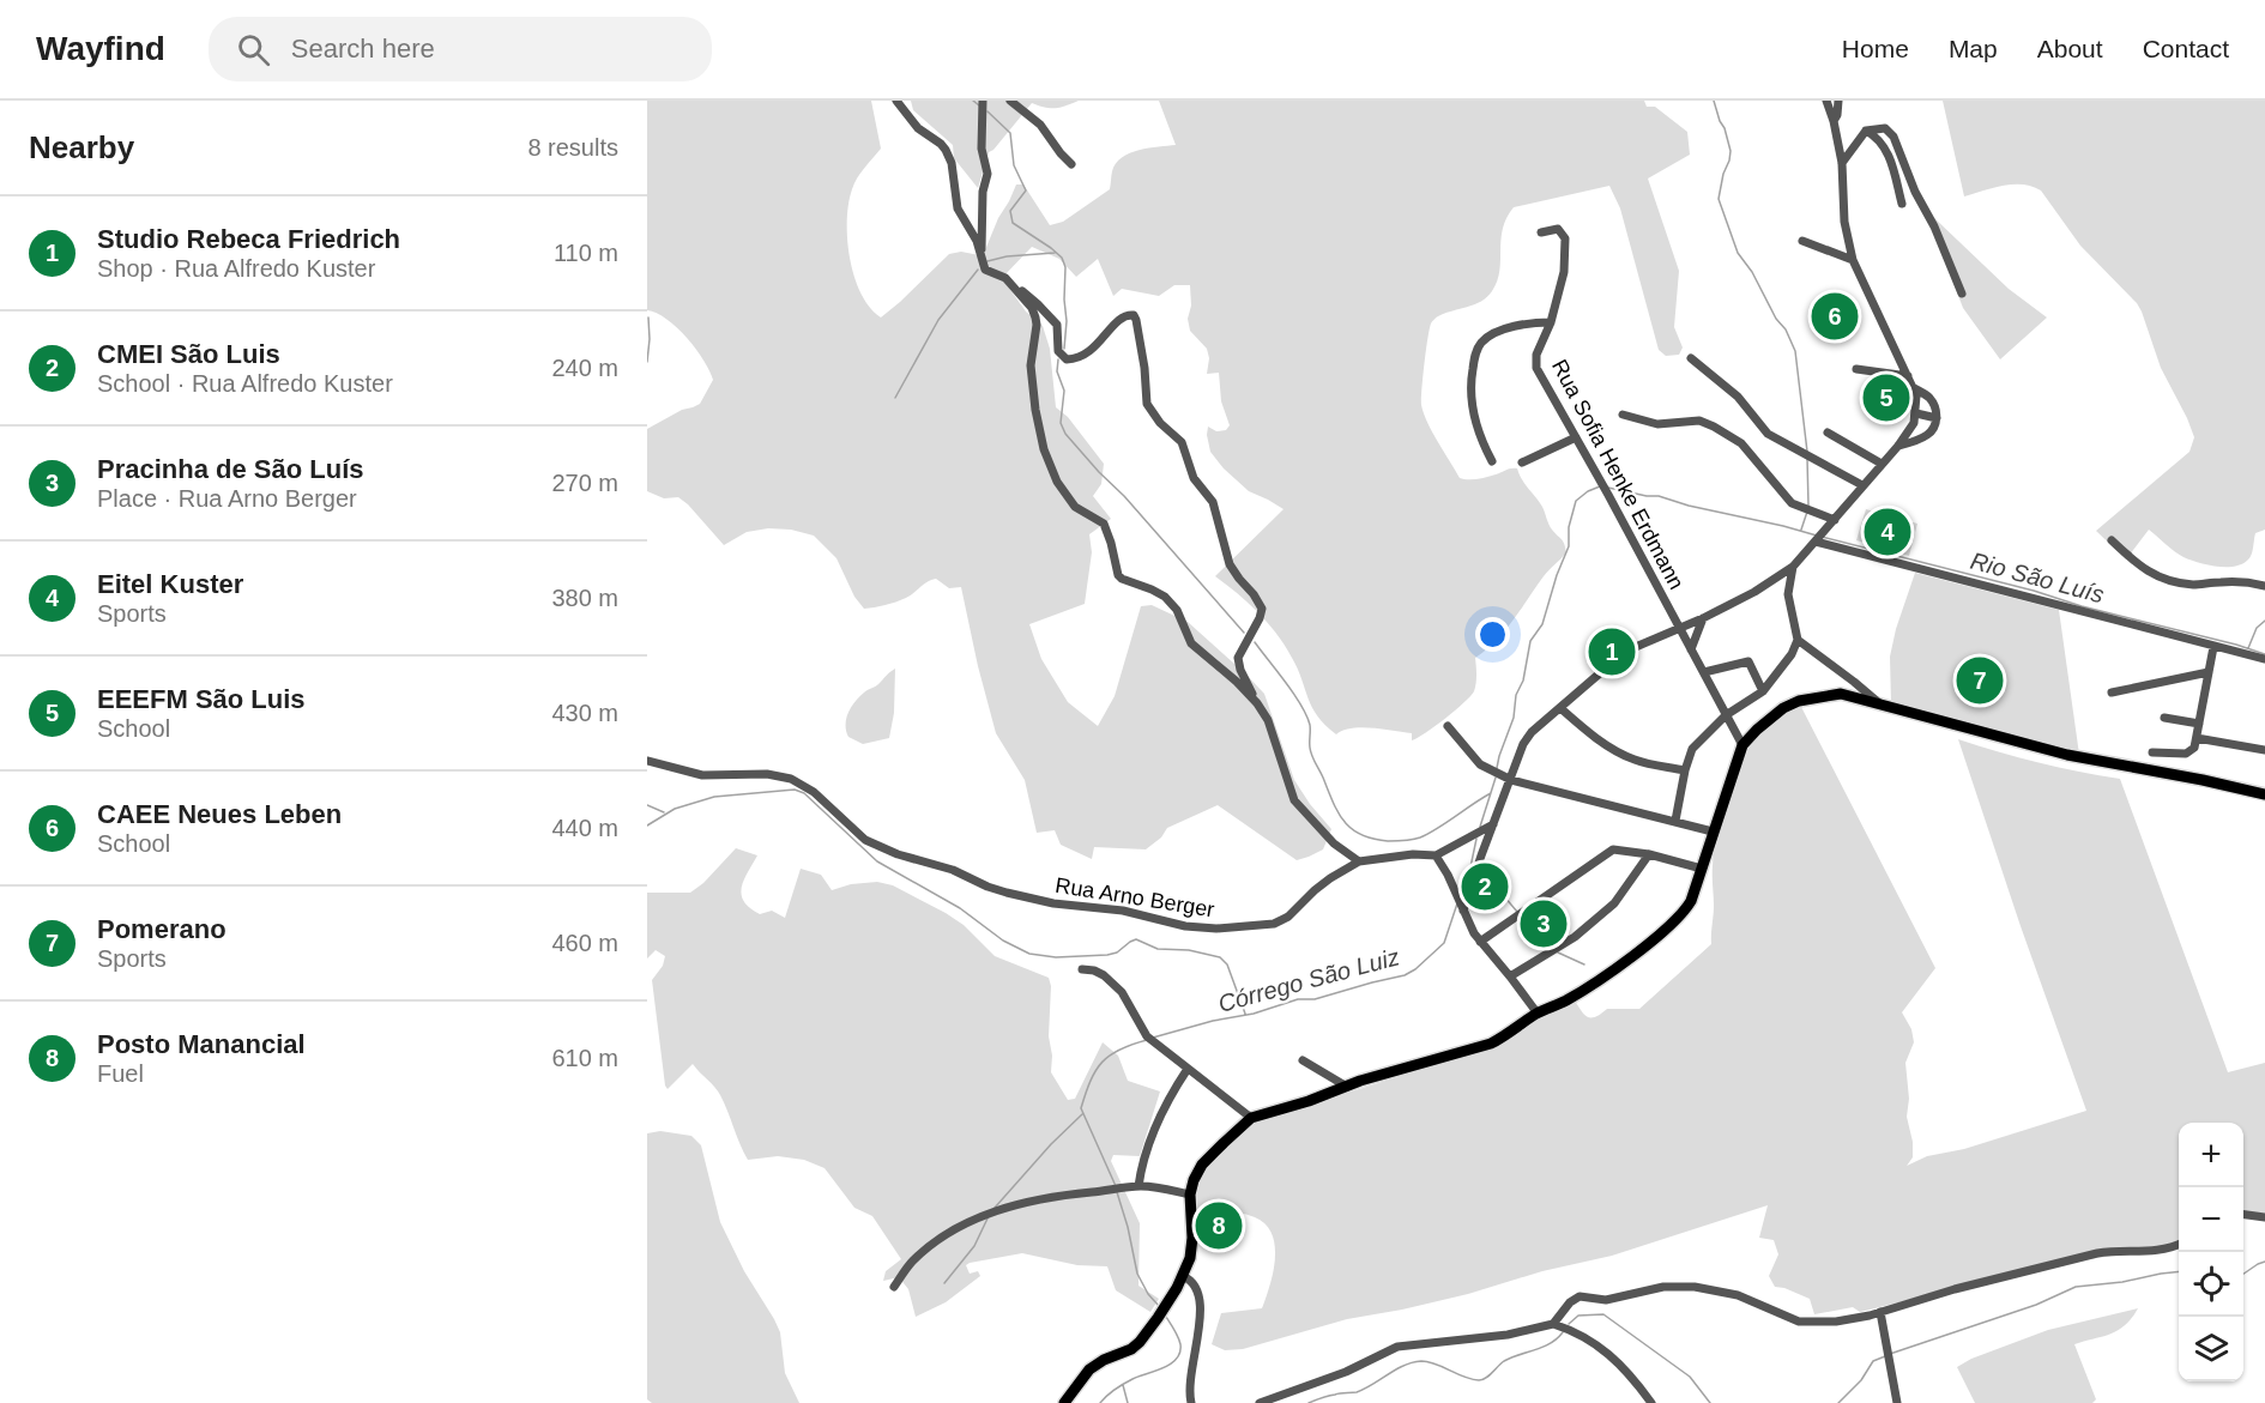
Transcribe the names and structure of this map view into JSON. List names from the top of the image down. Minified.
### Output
{"streets":{"street":["Rua Sofia Henke Erdmann","Rua Arno Berger"]},"water":["Rio São Luís","Córrego São Luiz"],"page":{"header":"Wayfind","search":"Search here","nav":["Home","Map","About","Contact"],"heading":["Nearby","8 results"],"list":[{"mark":"1","name":"Studio Rebeca Friedrich","note":"Shop · Rua Alfredo Kuster","value":"110 m"},{"mark":"2","name":"CMEI São Luis","note":"School · Rua Alfredo Kuster","value":"240 m"},{"mark":"3","name":"Pracinha de São Luís","note":"Place · Rua Arno Berger","value":"270 m"},{"mark":"4","name":"Eitel Kuster","note":"Sports","value":"380 m"},{"mark":"5","name":"EEEFM São Luis","note":"School","value":"430 m"},{"mark":"6","name":"CAEE Neues Leben","note":"School","value":"440 m"},{"mark":"7","name":"Pomerano","note":"Sports","value":"460 m"},{"mark":"8","name":"Posto Manancial","note":"Fuel","value":"610 m"}],"pins":["6","5","4","1","7","2","3","8"],"map_buttons":["+","−"]}}
